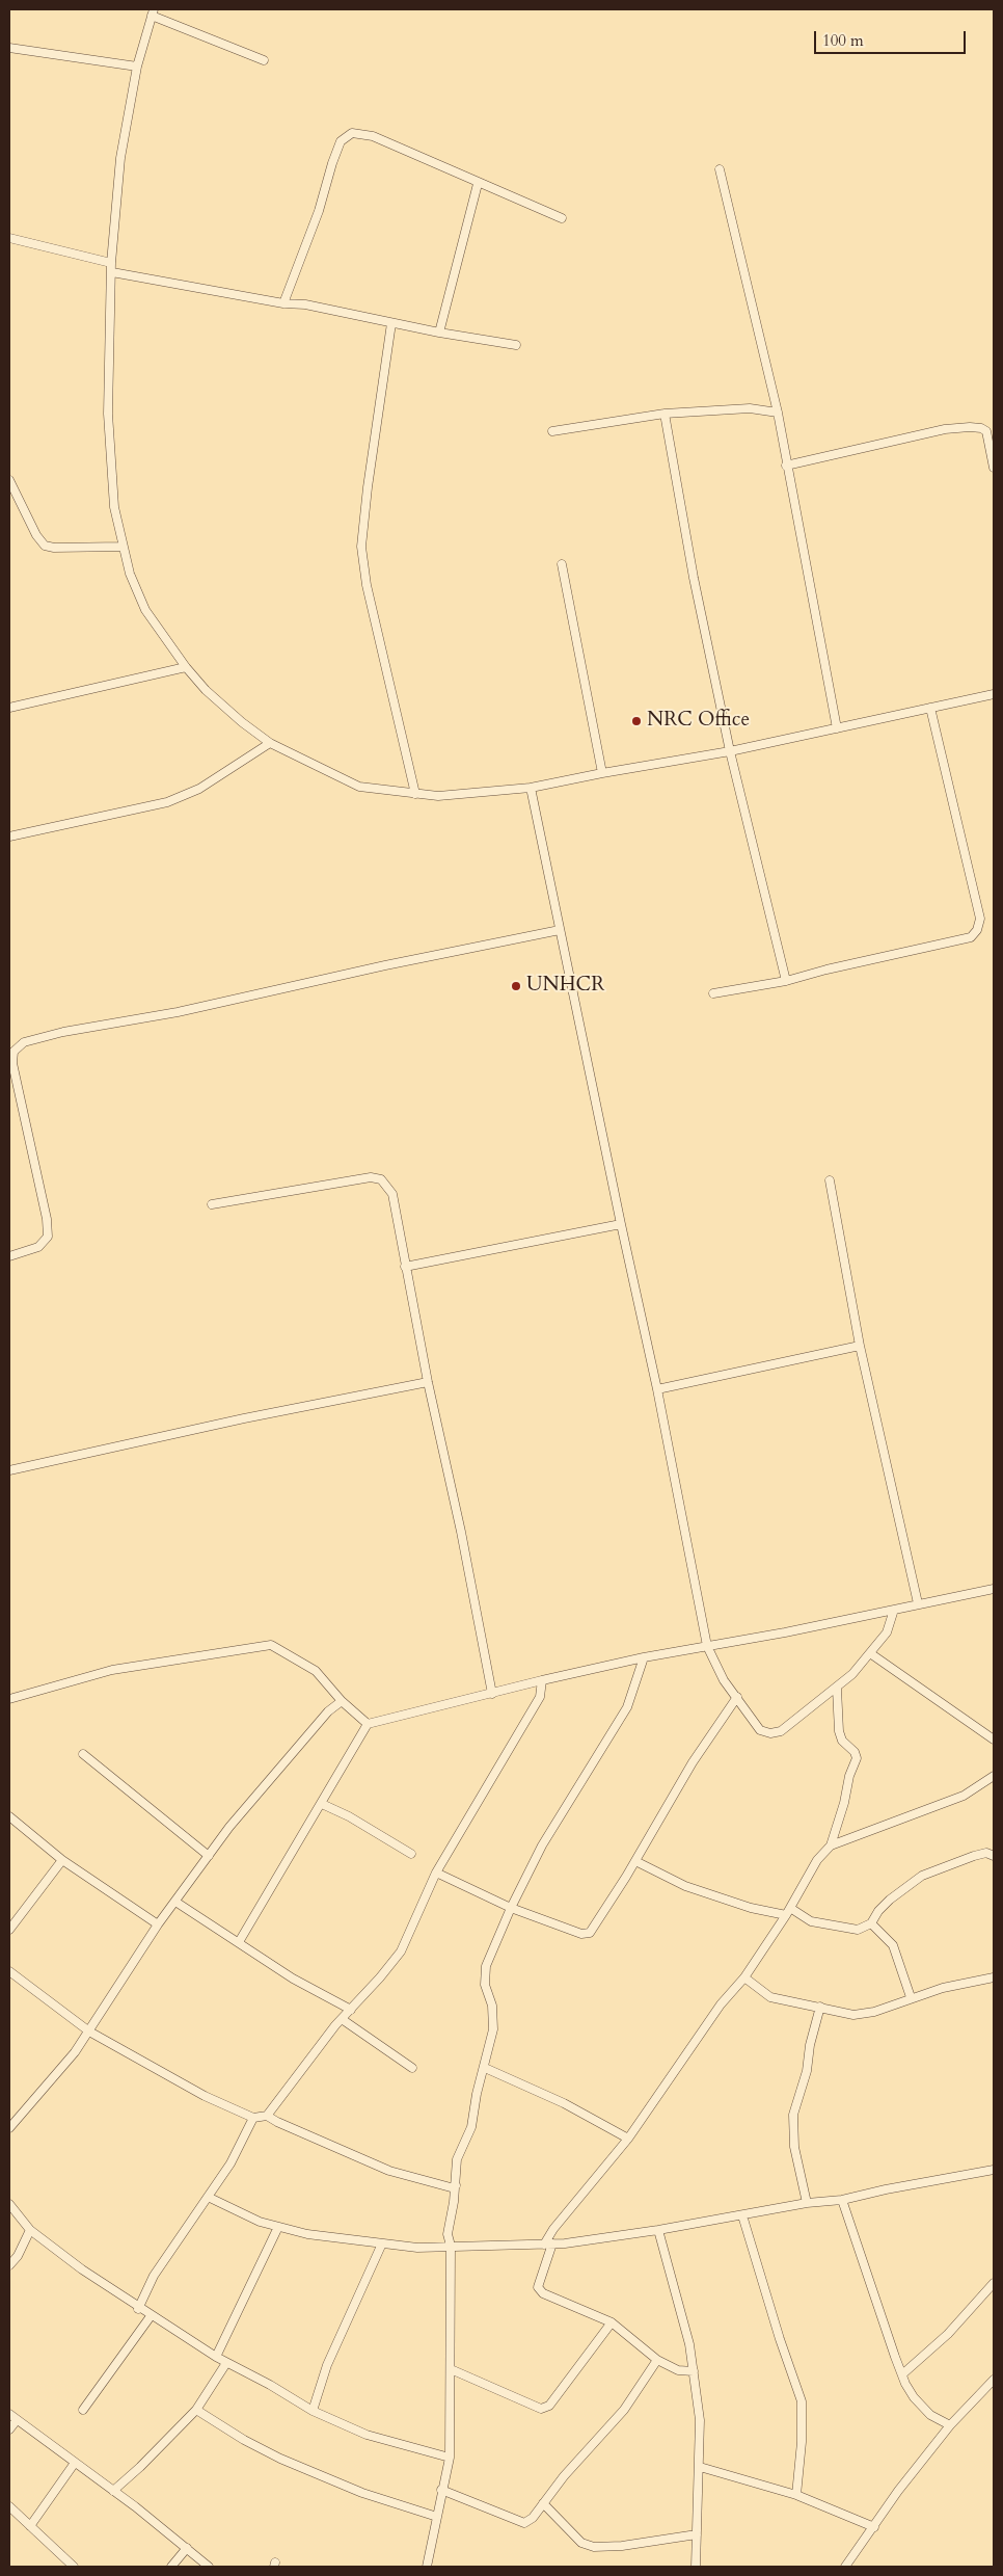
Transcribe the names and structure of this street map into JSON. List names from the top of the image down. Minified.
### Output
{"places":["NRC Office","UNHCR"],"scale_bar":"100 m"}
